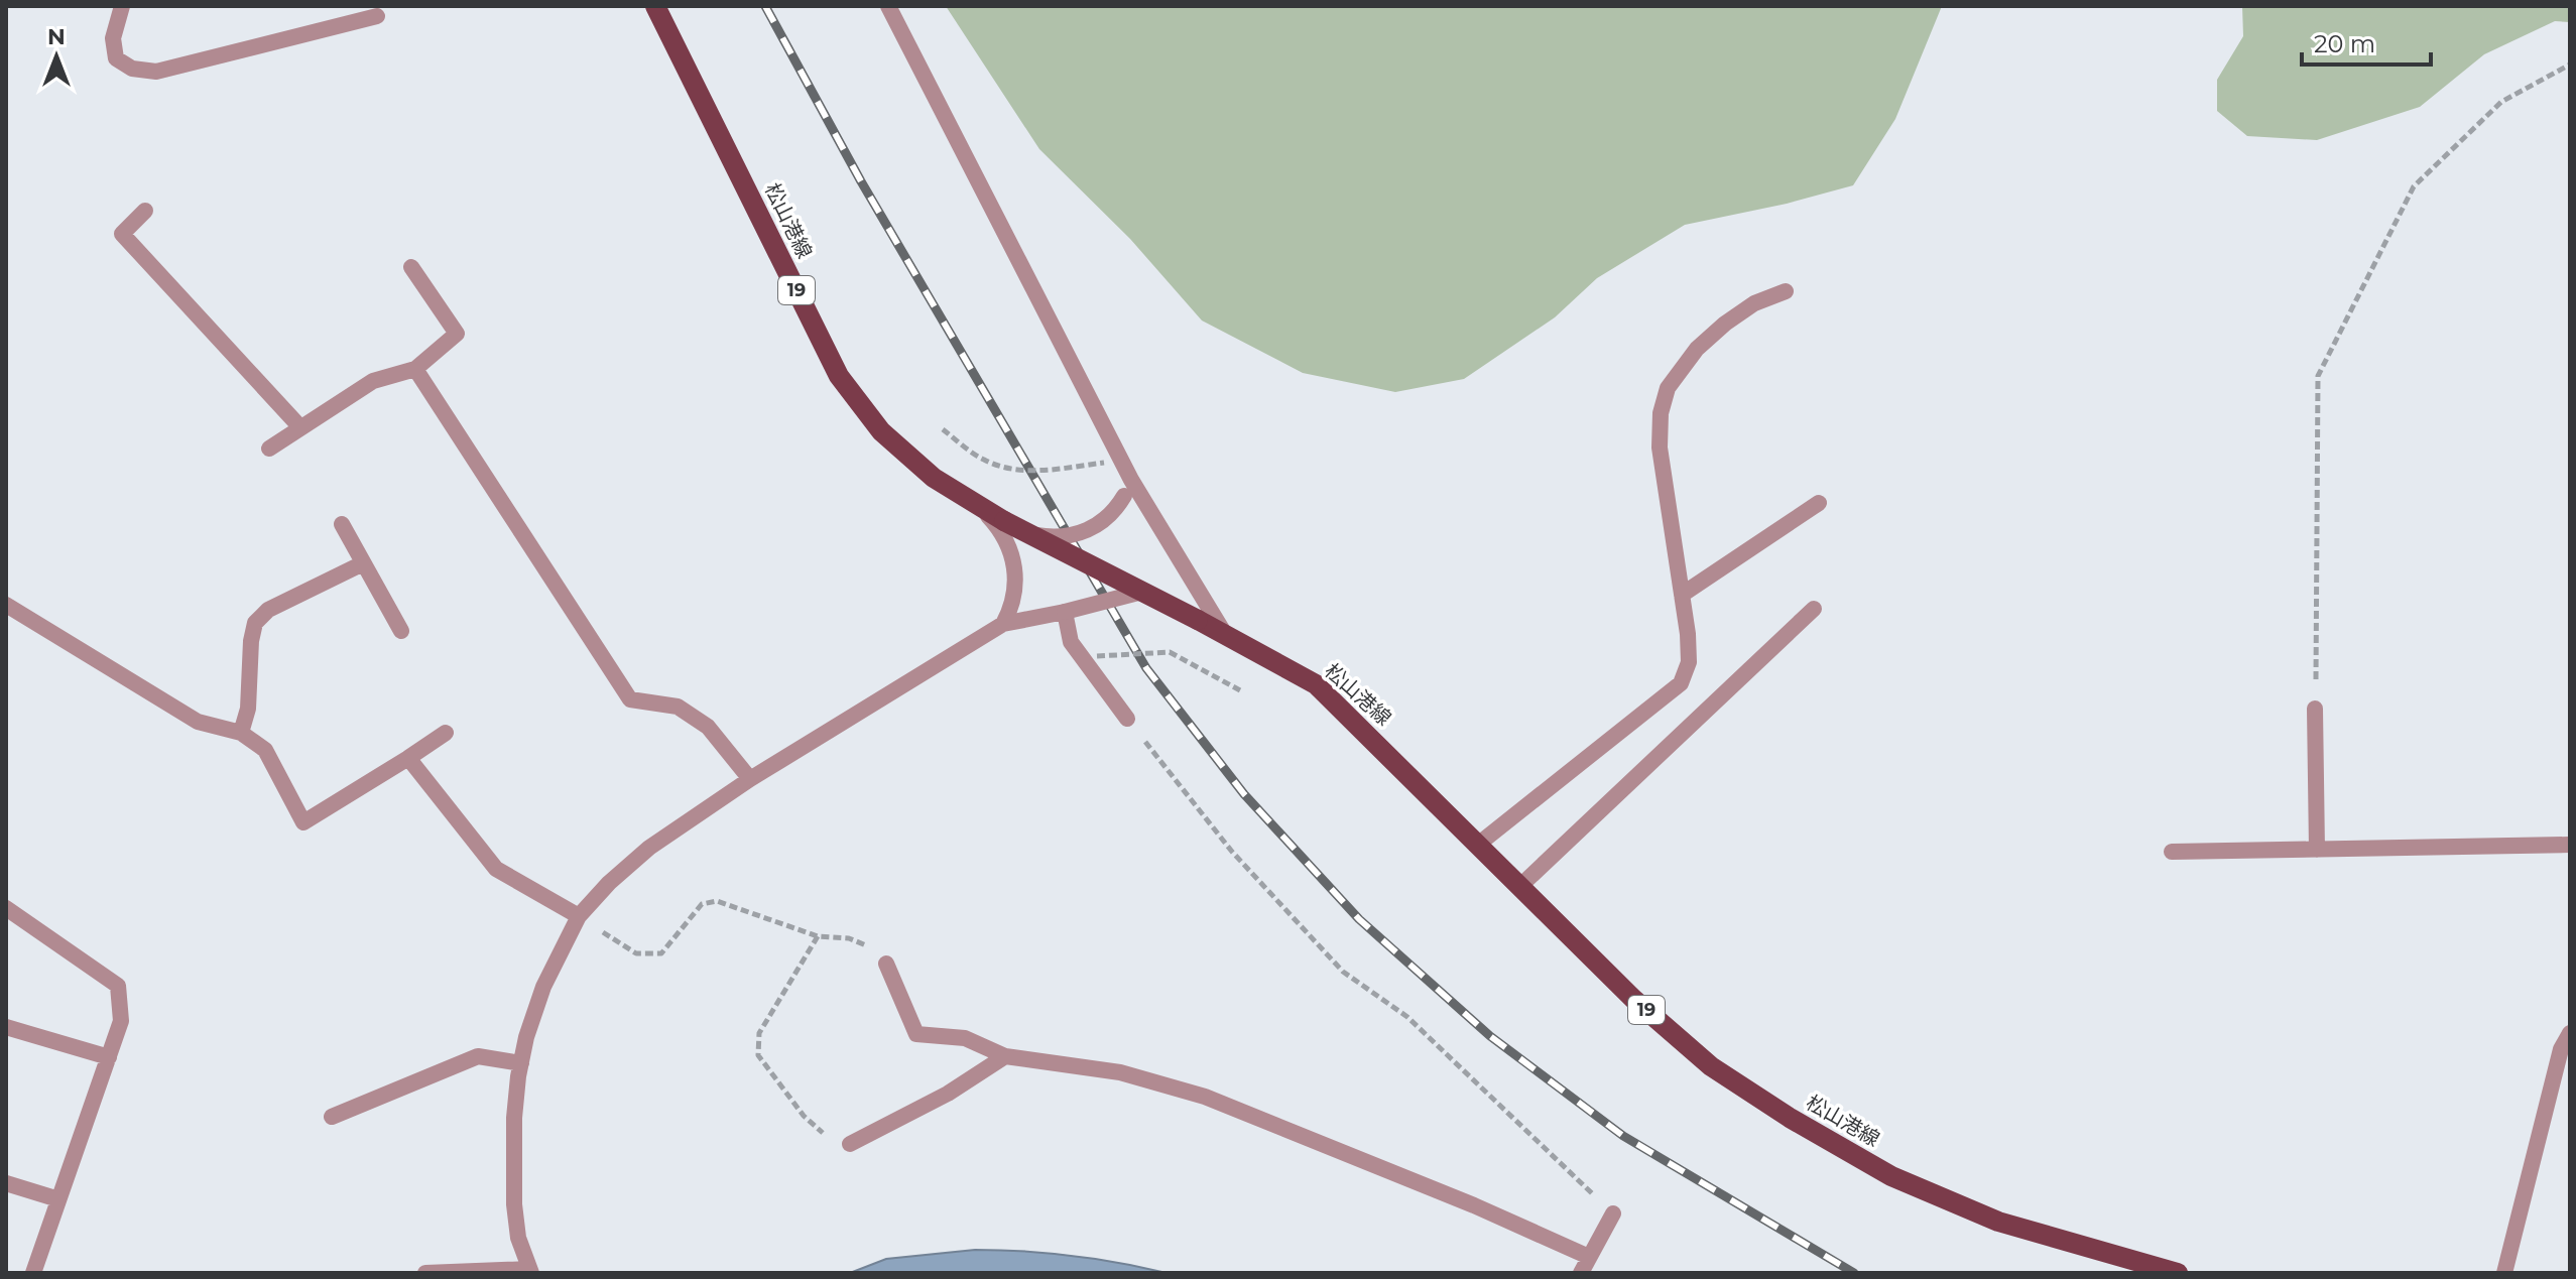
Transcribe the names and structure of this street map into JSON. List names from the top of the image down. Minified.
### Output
{"streets":{"main road":["松山港線","19"]},"scale_bar":"20 m","north":"top"}
